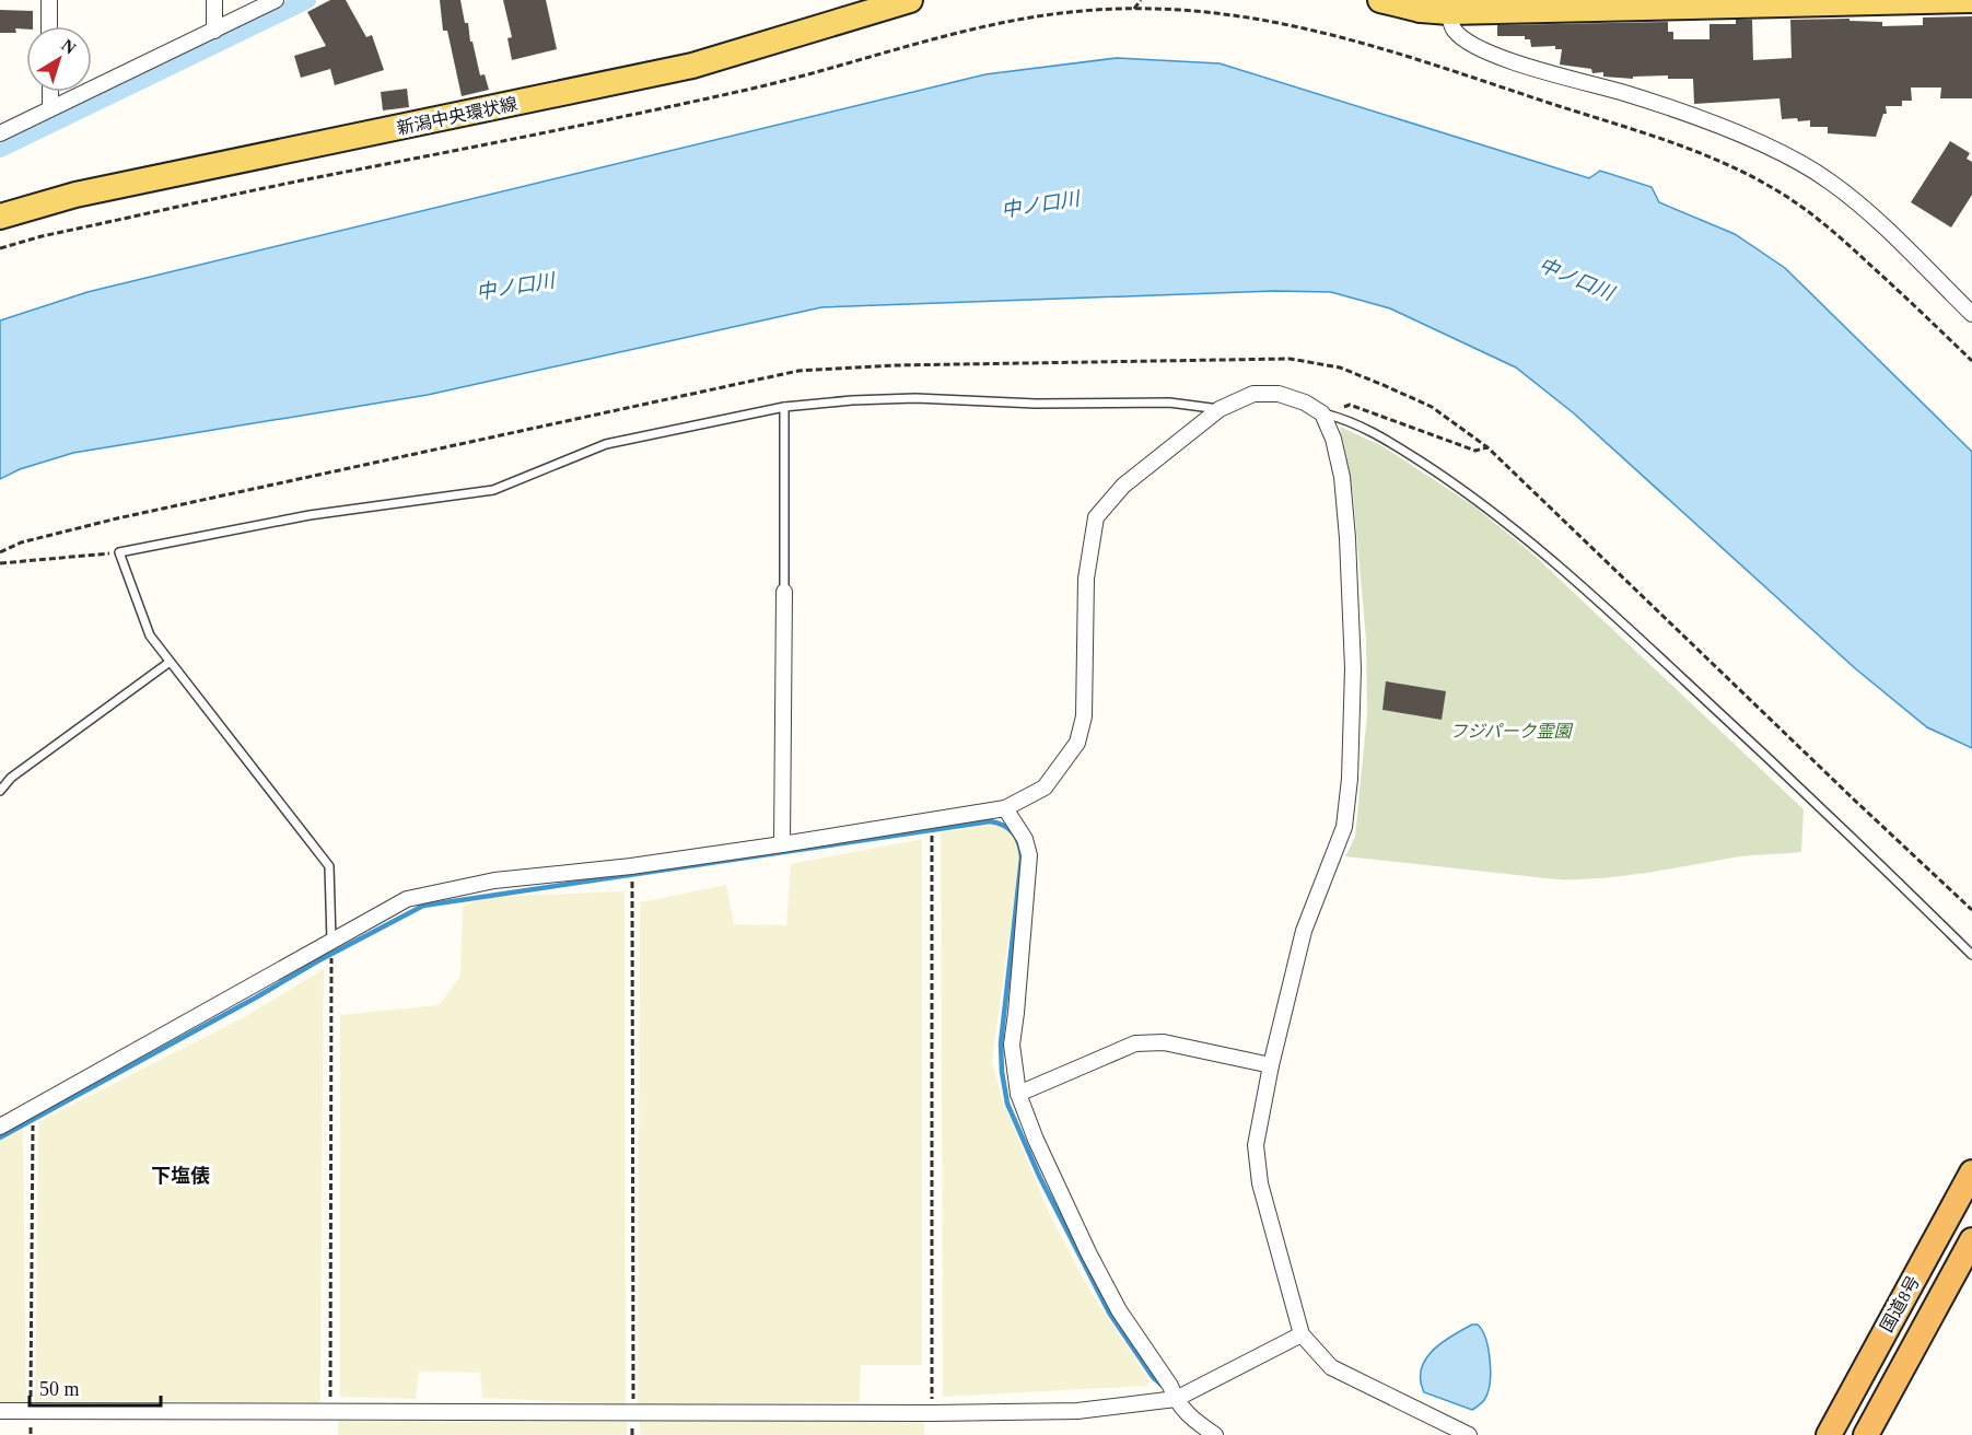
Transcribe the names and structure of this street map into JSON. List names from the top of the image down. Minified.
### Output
{"streets":{"highway":["国道8号"],"main road":["新潟中央環状線"]},"districts":["下塩俵"],"water":["中ノ口川"],"parks":["フジパーク霊園"],"scale_bar":"50 m","north":"top right"}
